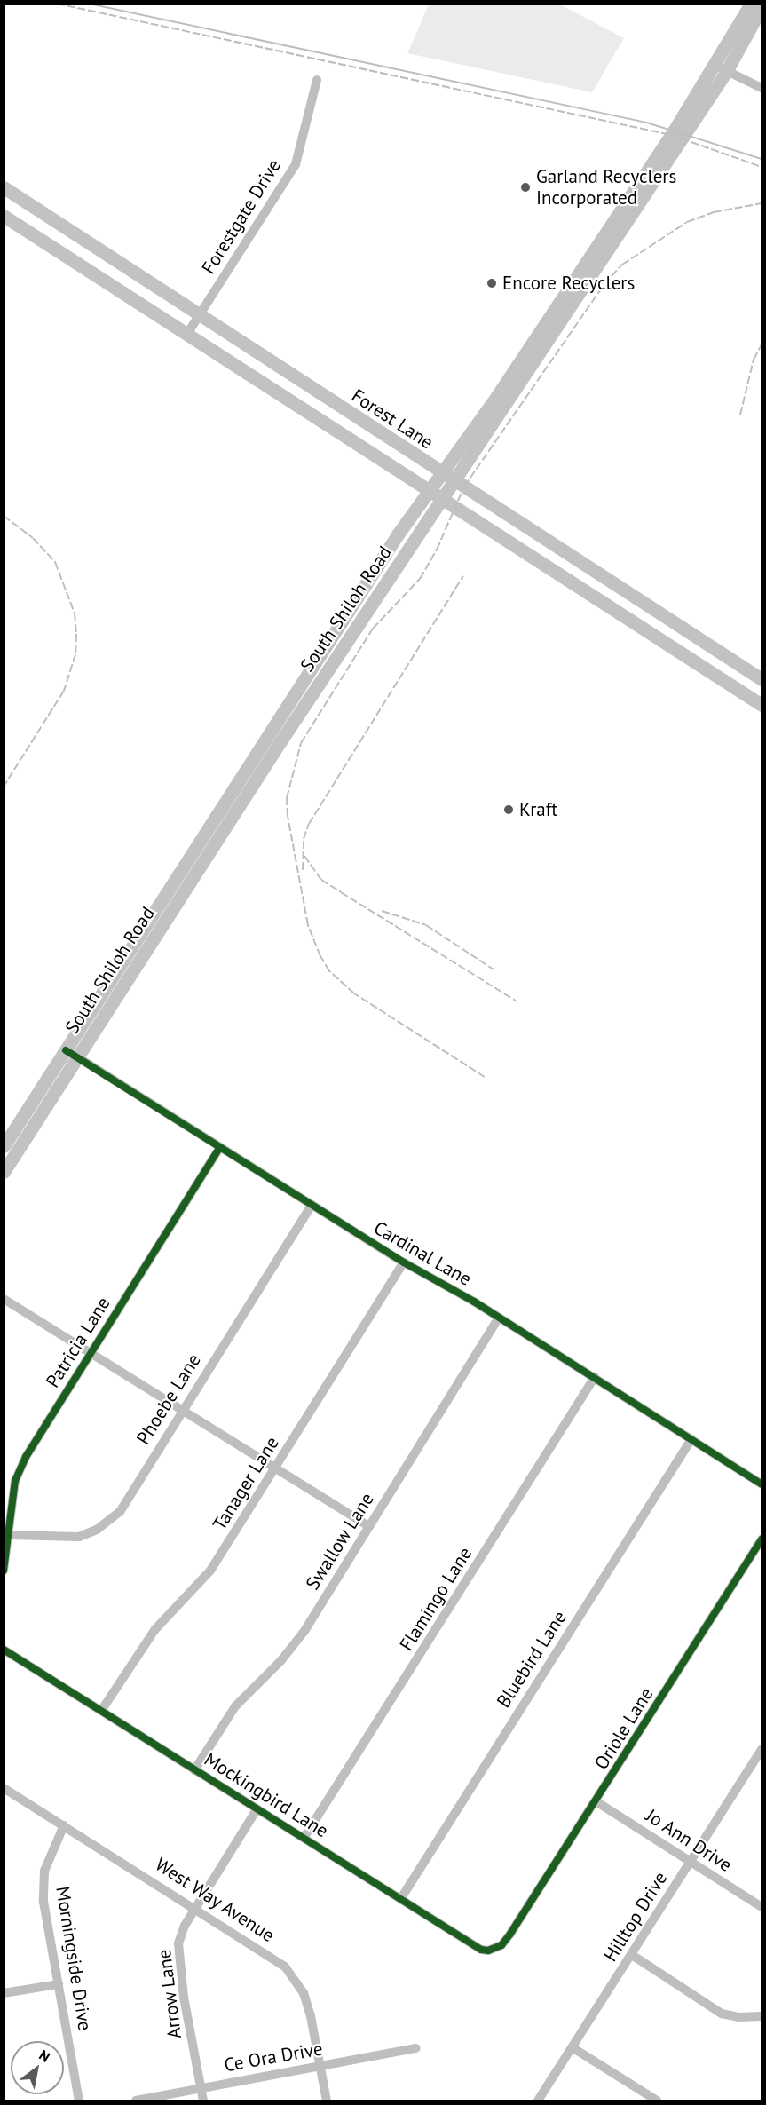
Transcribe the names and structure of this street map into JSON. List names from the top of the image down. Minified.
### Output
{"streets":{"main road":["Forest Lane","South Shiloh Road"],"street":["Forestgate Drive","Cardinal Lane","Patricia Lane","Phoebe Lane","Tanager Lane","Swallow Lane","Flamingo Lane","Bluebird Lane","Oriole Lane","Mockingbird Lane","Jo Ann Drive","West Way Avenue","Hilltop Drive","Morningside Drive","Arrow Lane","Ce Ora Drive"]},"crossings":[["Forestgate Drive","Forest Lane"],["Forest Lane","South Shiloh Road"],["South Shiloh Road","Cardinal Lane"],["Cardinal Lane","Patricia Lane"],["Cardinal Lane","Phoebe Lane"],["Cardinal Lane","Tanager Lane"],["Cardinal Lane","Swallow Lane"],["Cardinal Lane","Flamingo Lane"],["Cardinal Lane","Bluebird Lane"],["Patricia Lane","Phoebe Lane"],["Tanager Lane","Mockingbird Lane"],["Swallow Lane","Mockingbird Lane"],["Flamingo Lane","Mockingbird Lane"],["Bluebird Lane","Mockingbird Lane"],["Oriole Lane","Mockingbird Lane"],["Oriole Lane","Jo Ann Drive"],["Mockingbird Lane","Arrow Lane"],["Jo Ann Drive","Hilltop Drive"],["West Way Avenue","Morningside Drive"],["West Way Avenue","Arrow Lane"],["West Way Avenue","Ce Ora Drive"],["Arrow Lane","Ce Ora Drive"]],"places":["Garland Recyclers Incorporated","Encore Recyclers","Kraft"],"north":"top right"}
